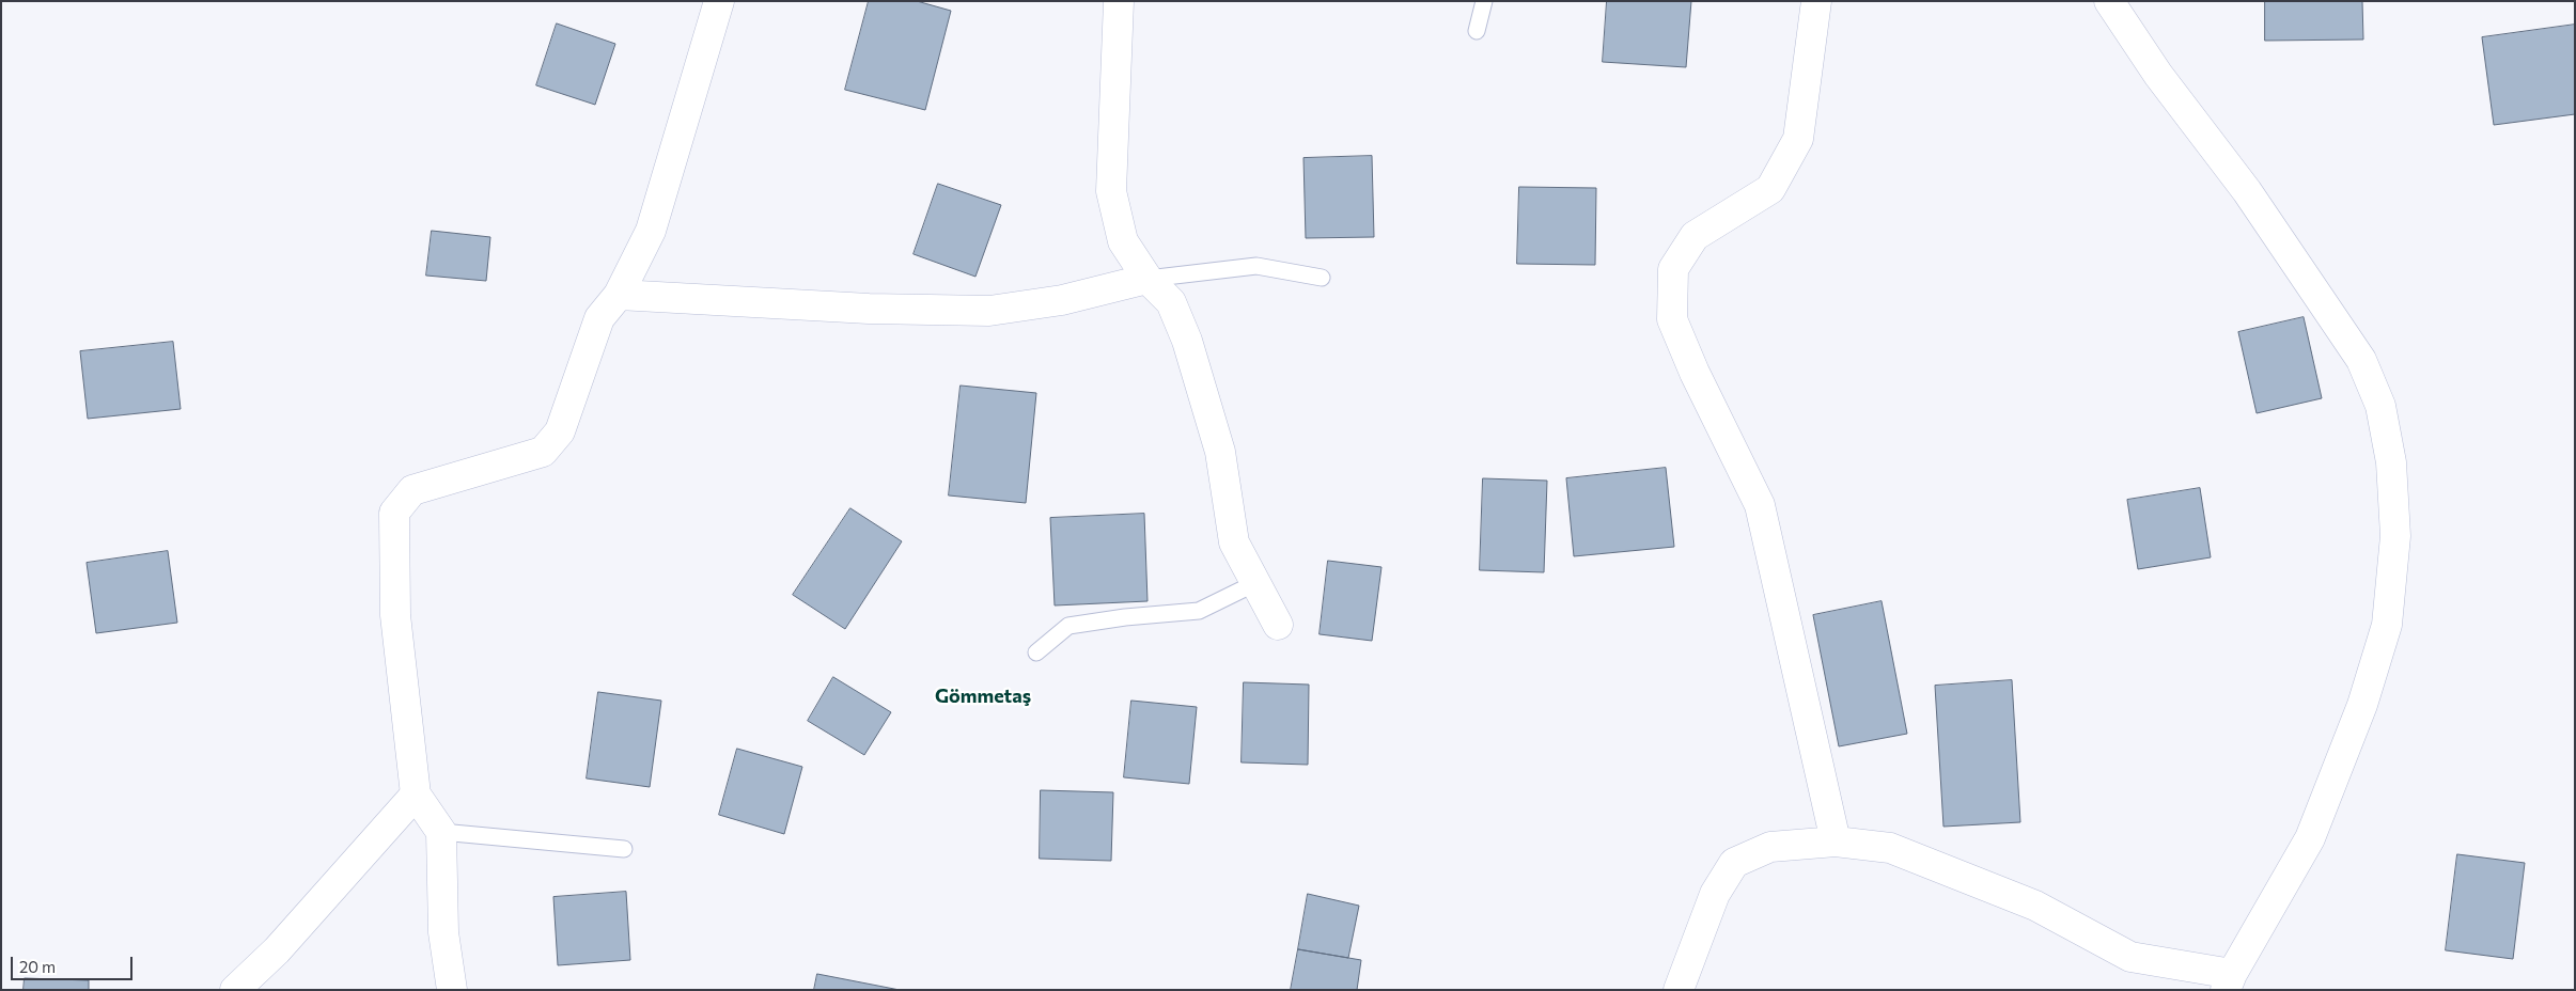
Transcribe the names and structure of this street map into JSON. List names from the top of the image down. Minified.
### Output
{"districts":["Gömmetaş"],"scale_bar":"20 m"}
